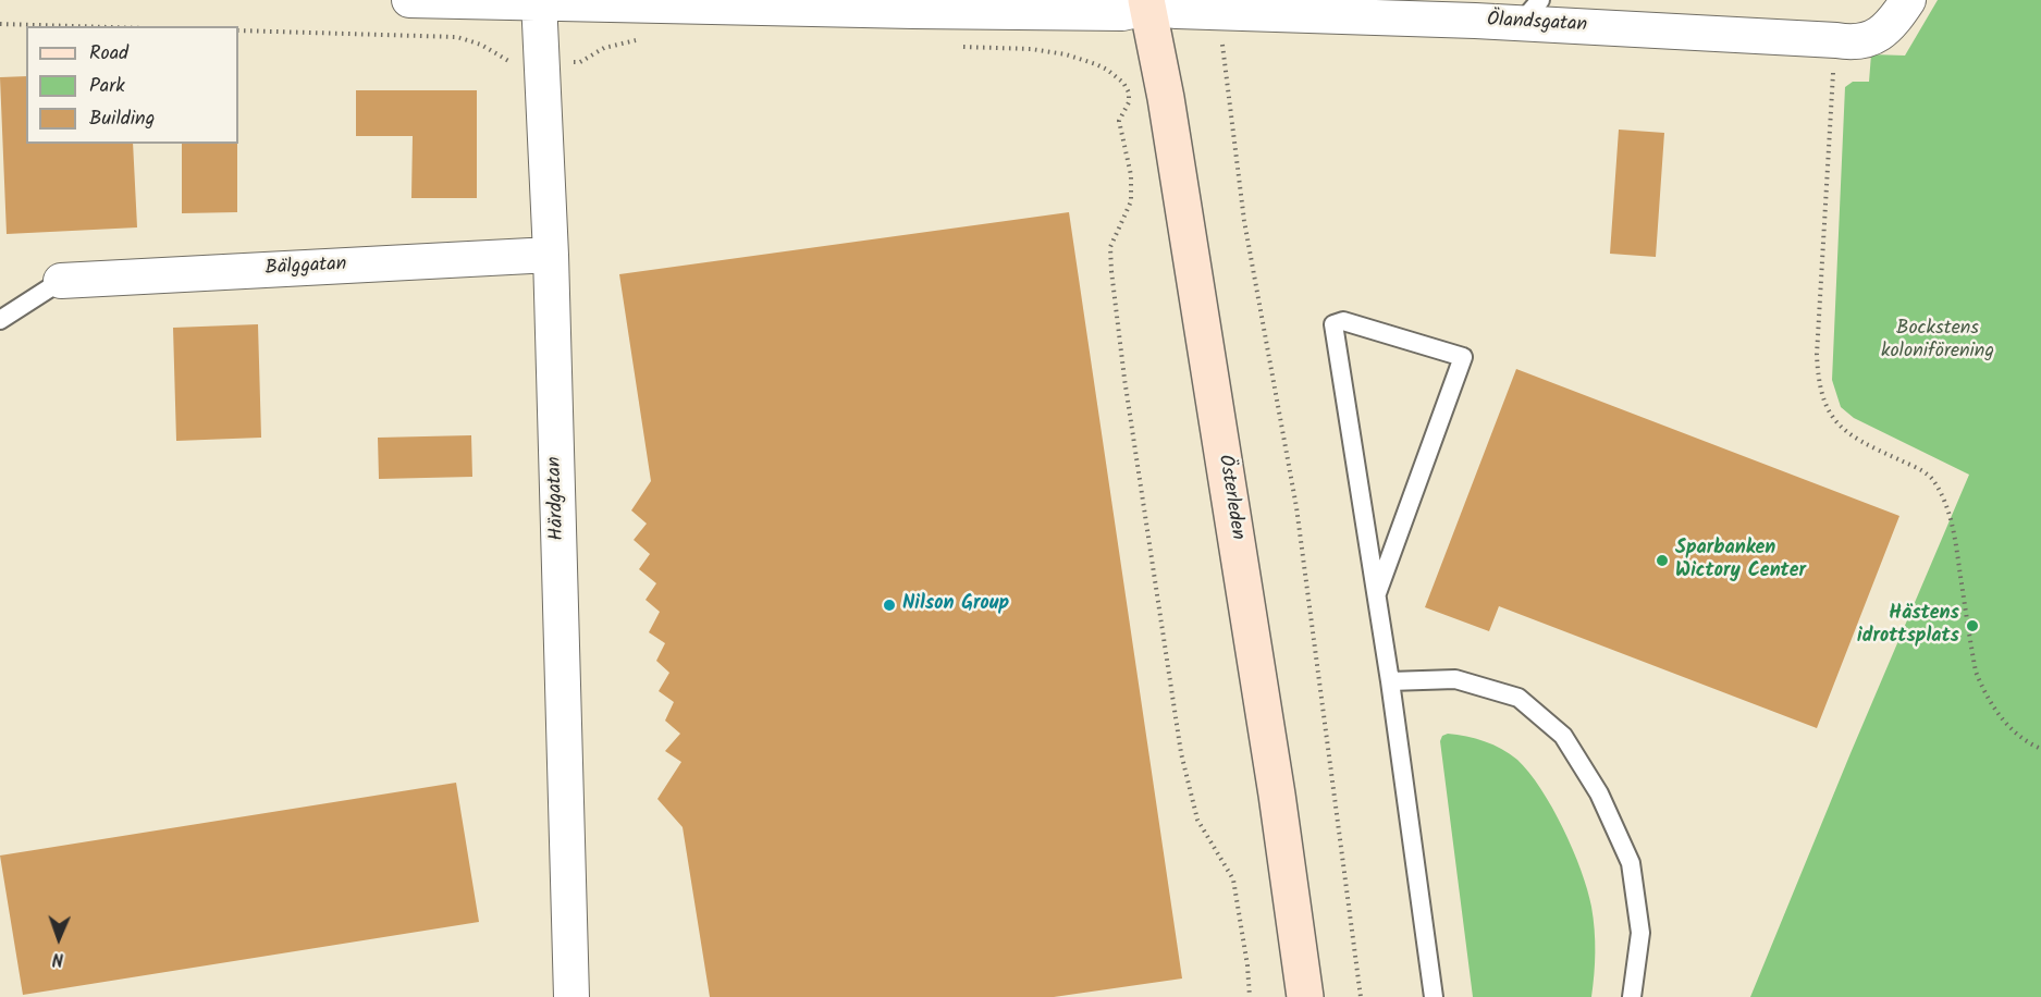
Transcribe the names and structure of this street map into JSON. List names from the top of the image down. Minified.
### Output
{"streets":{"main road":["Österleden"],"street":["Ölandsgatan","Bälggatan","Härdgatan"]},"crossings":[["Ölandsgatan","Österleden"],["Ölandsgatan","Härdgatan"],["Bälggatan","Härdgatan"]],"parks":["Bockstens koloniförening"],"places":["Sparbanken Wictory Center","Nilson Group","Hästens idrottsplats"],"legend":["Road","Park","Building"],"north":"bottom"}
